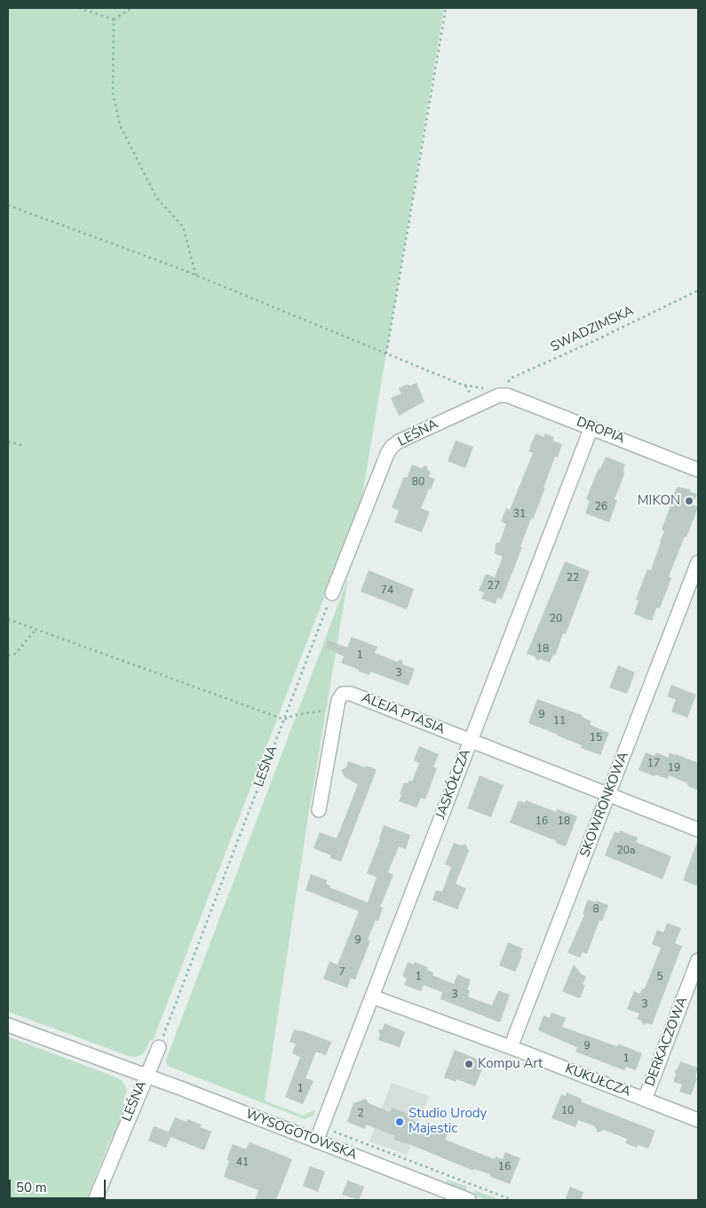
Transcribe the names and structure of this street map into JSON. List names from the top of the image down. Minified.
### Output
{"streets":{"street":["DROPIA","LEŚNA","ALEJA PTASIA","JASKÓŁCZA","SKOWRONKOWA","DERKACZOWA","KUKUŁCZA","WYSOGOTOWSKA"],"path":["SWADZIMSKA"]},"crossings":[["SWADZIMSKA","DROPIA"],["SWADZIMSKA","LEŚNA"],["DROPIA","LEŚNA"],["DROPIA","JASKÓŁCZA"],["LEŚNA","WYSOGOTOWSKA"],["ALEJA PTASIA","JASKÓŁCZA"],["ALEJA PTASIA","SKOWRONKOWA"],["JASKÓŁCZA","KUKUŁCZA"],["JASKÓŁCZA","WYSOGOTOWSKA"],["SKOWRONKOWA","KUKUŁCZA"],["DERKACZOWA","KUKUŁCZA"]],"places":["MIKON","Kompu Art","Studio Urody Majestic"],"house_numbers":["80","26","31","22","27","74","20","18","1","3","9","11","15","17","19","16","18","20a","8","9","7","1","5","3","3","9","1","1","10","2","41","16"],"scale_bar":"50 m"}
